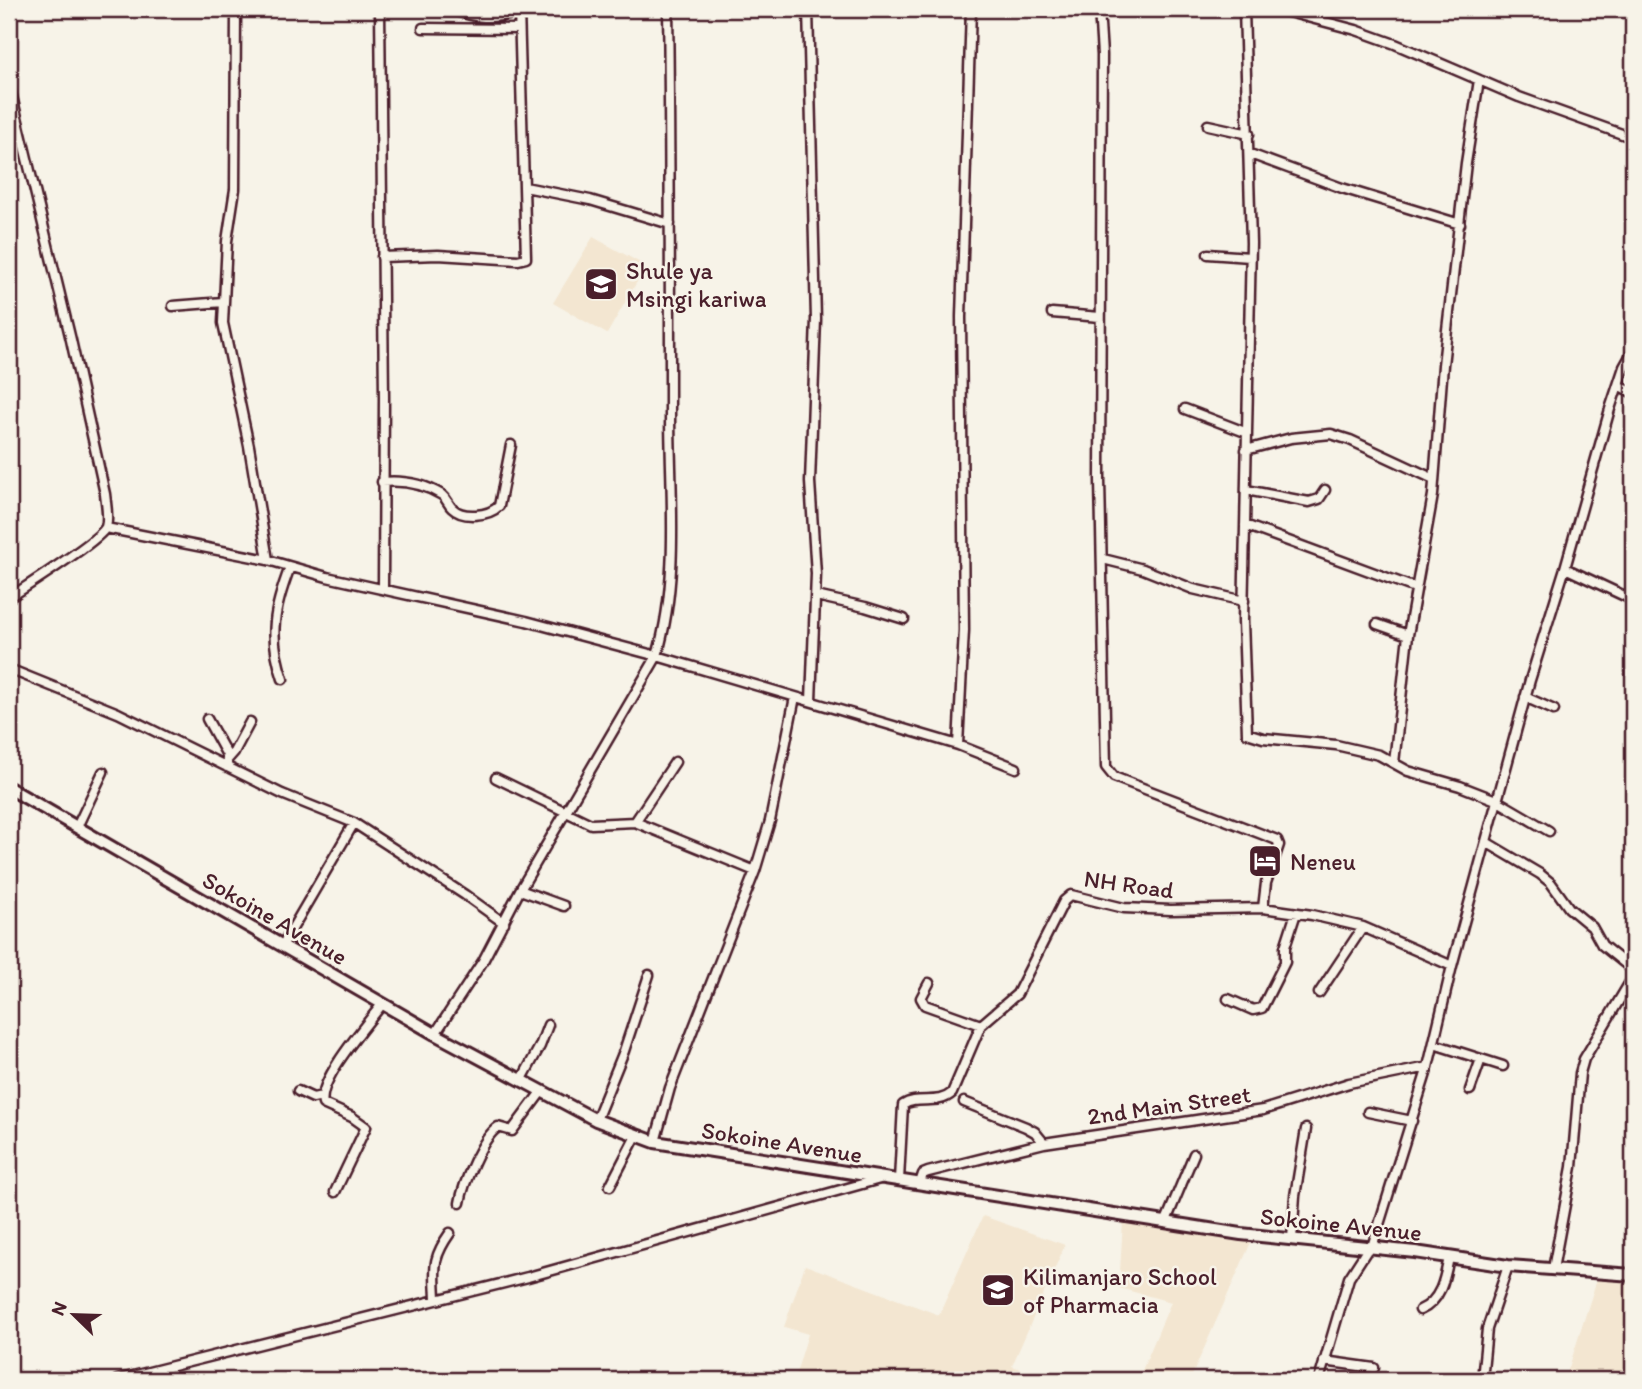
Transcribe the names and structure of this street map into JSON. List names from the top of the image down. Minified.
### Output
{"streets":{"street":["NH Road","Sokoine Avenue","2nd Main Street"]},"crossings":[["NH Road","Sokoine Avenue"],["Sokoine Avenue","2nd Main Street"]],"places":{"school or university":["Shule ya Msingi kariwa","Kilimanjaro School of Pharmacia"],"hotel":["Neneu"]},"north":"top left"}
